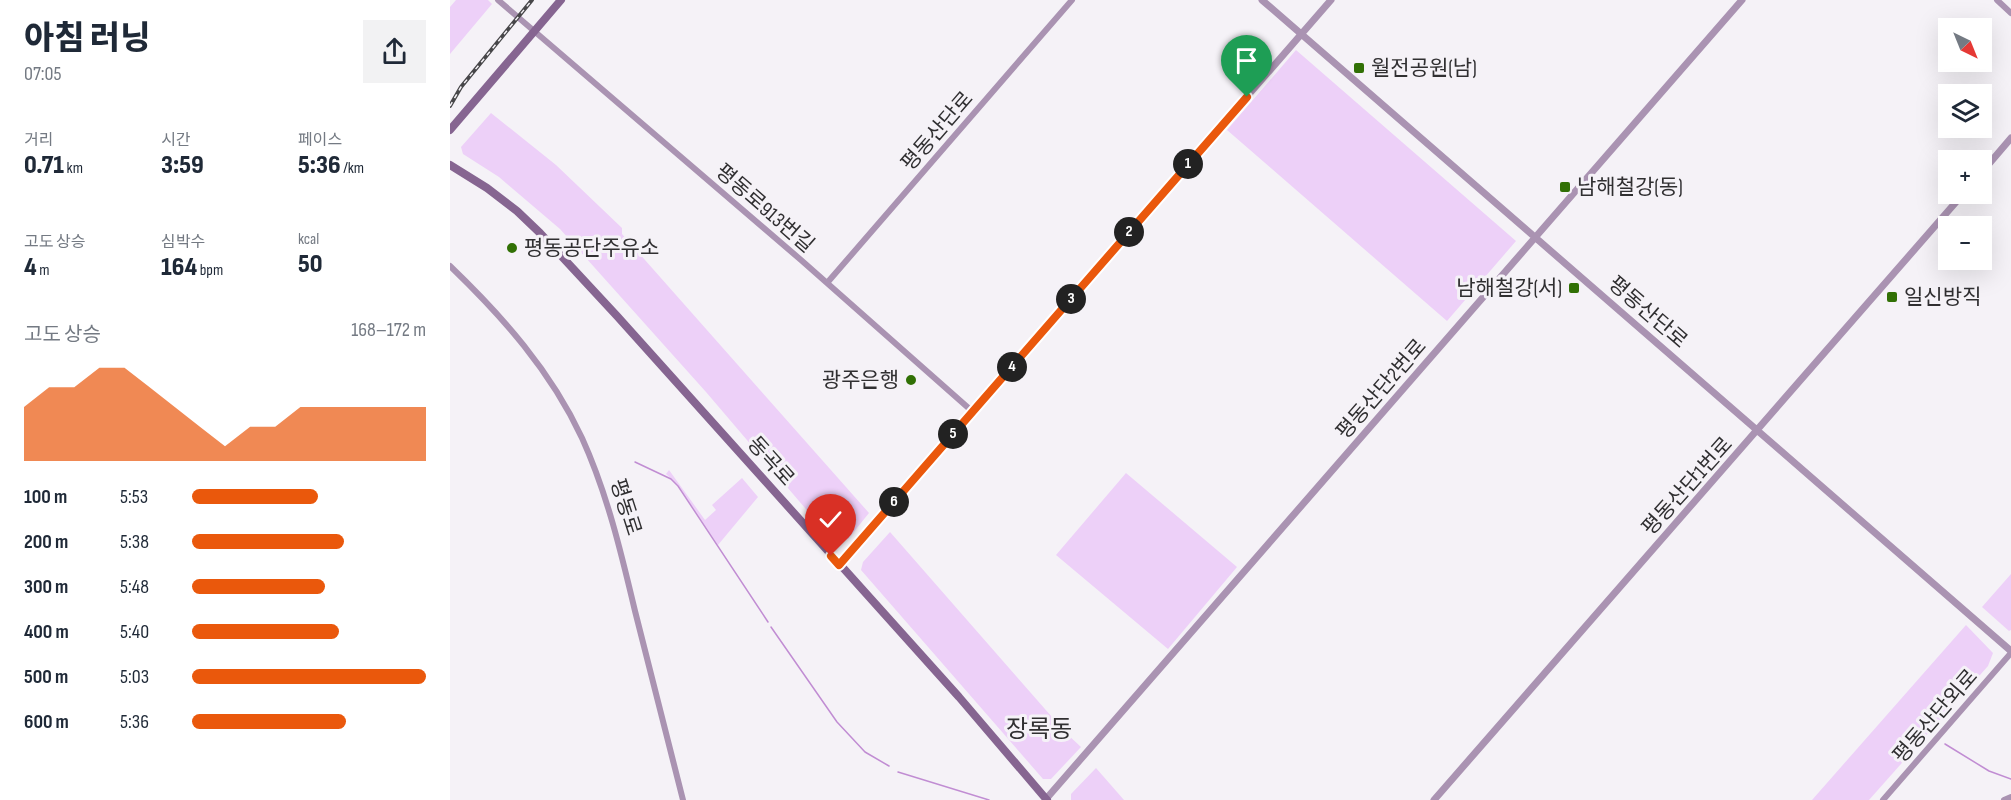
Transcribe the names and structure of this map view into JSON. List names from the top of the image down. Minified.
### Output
{"streets":{"main road":["동곡로"],"street":["평동산단로","평동로913번길","평동산단2번로","평동산단1번로","평동로","평동산단외로"]},"crossings":[["평동산단로","평동로913번길"],["평동산단로","평동산단2번로"],["평동산단로","평동산단1번로"],["평동산단로","평동산단외로"],["평동산단2번로","동곡로"]],"districts":["장록동"],"places":{"transit":["월전공원(남)","남해철강(동)","남해철강(서)","일신방직"],"other":["평동공단주유소","광주은행"]},"north":"bottom right","page":{"heading":["아침 러닝","07:05"],"map_buttons":["+","−"],"stats":[["거리","0.71 km"],["시간","3:59"],["페이스","5:36 /km"],["고도 상승","4 m"],["심박수","164 bpm"],["kcal","50"]],"pins":["1","2","3","4","5","6"],"chart":["고도 상승","168–172 m"],"list":[{"name":"100 m","note":"5:53"},{"name":"200 m","note":"5:38"},{"name":"300 m","note":"5:48"},{"name":"400 m","note":"5:40"},{"name":"500 m","note":"5:03"},{"name":"600 m","note":"5:36"}]}}
